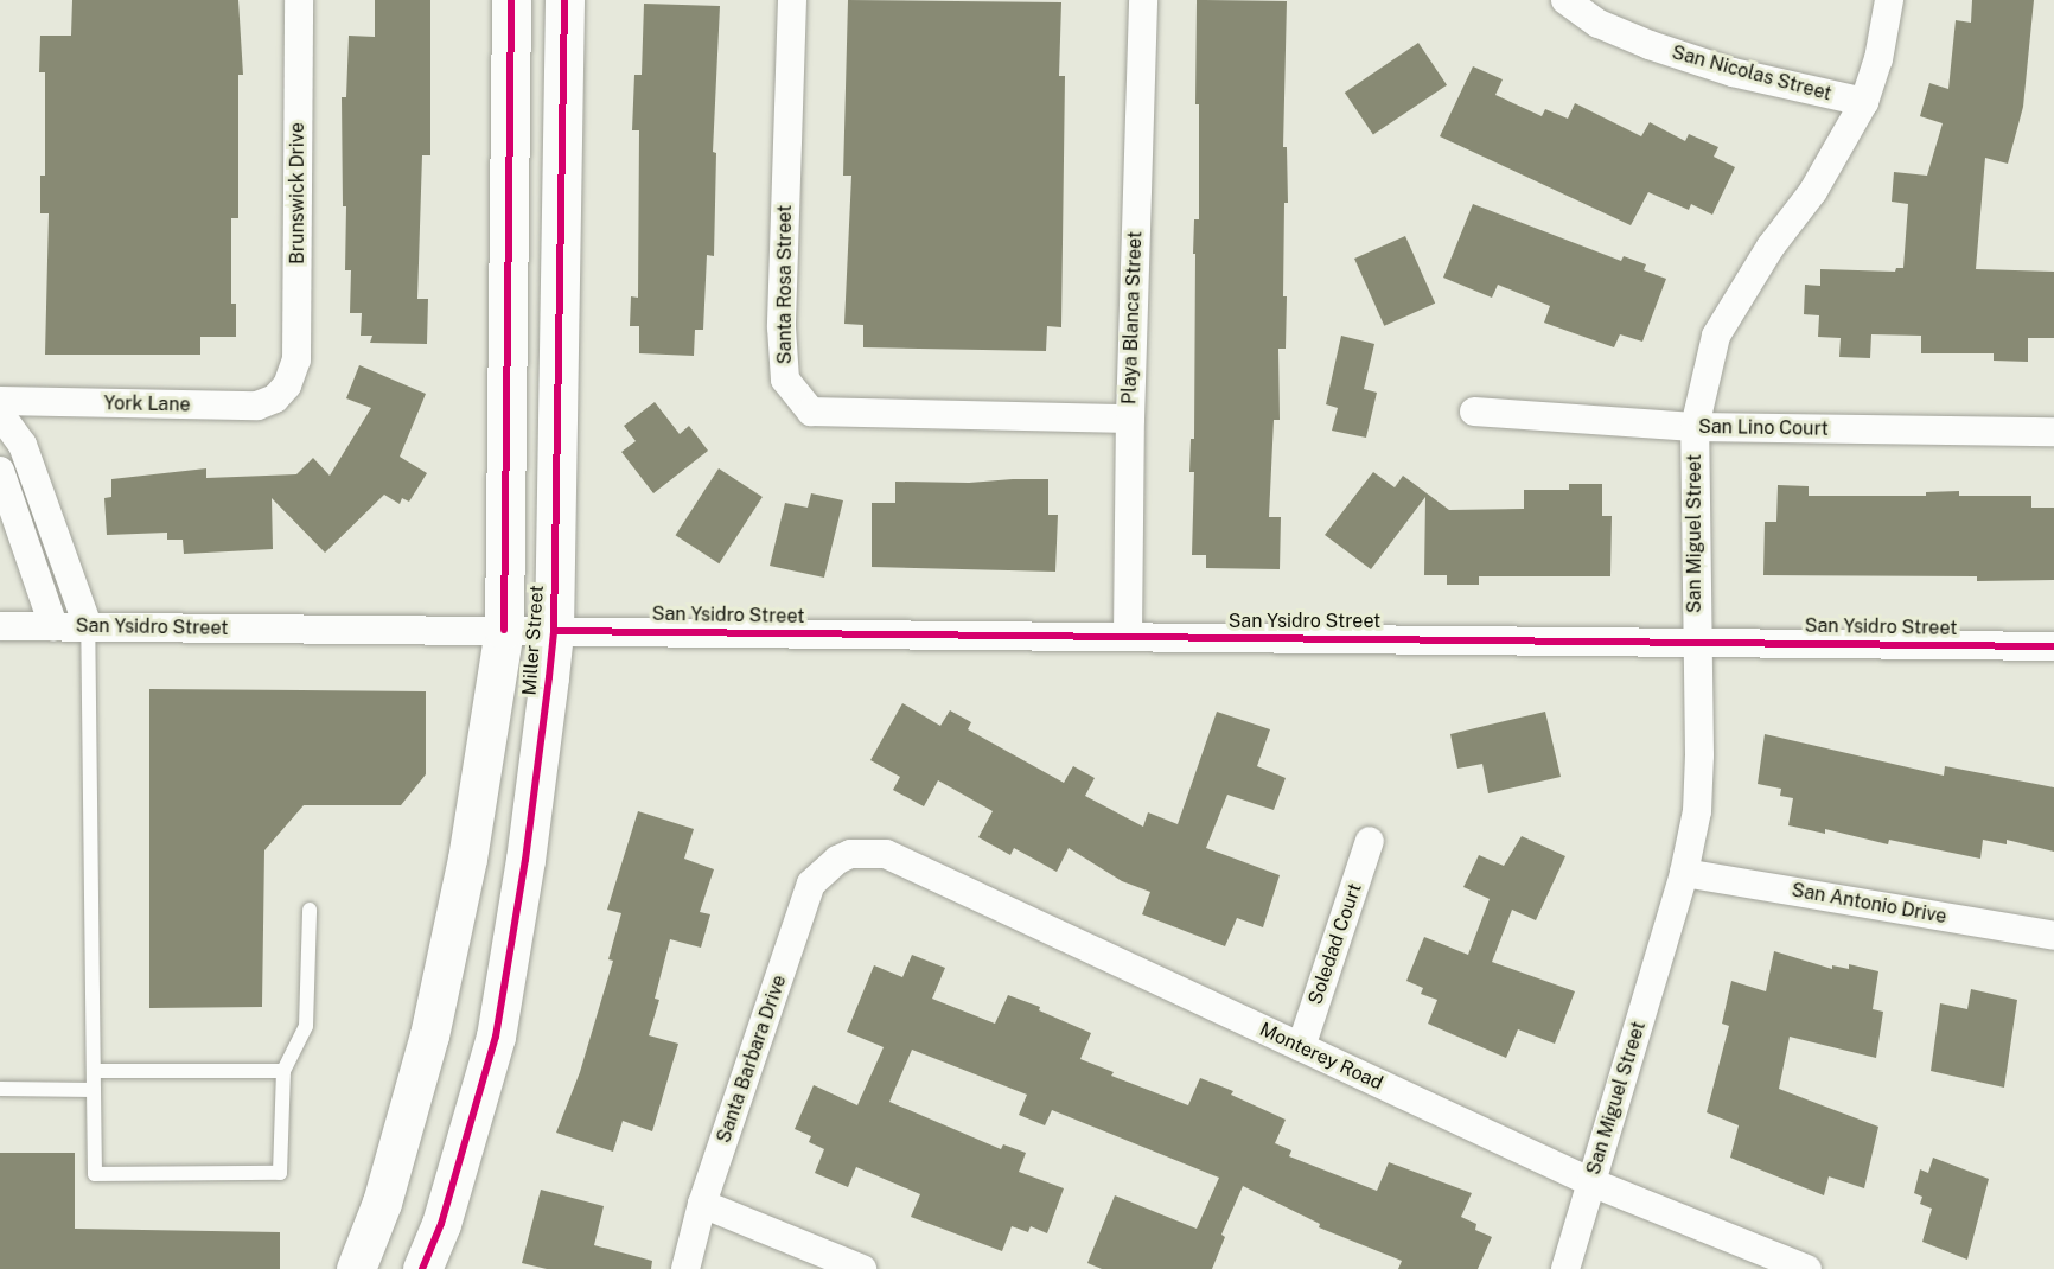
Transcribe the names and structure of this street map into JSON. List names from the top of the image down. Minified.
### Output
{"streets":{"street":["San Nicolas Street","Brunswick Drive","Santa Rosa Street","Playa Blanca Street","York Lane","San Lino Court","San Miguel Street","San Ysidro Street","Miller Street","San Antonio Drive","Soledad Court","Monterey Road","Santa Barbara Drive"]},"crossings":[["San Nicolas Street","San Miguel Street"],["Brunswick Drive","York Lane"],["Santa Rosa Street","Playa Blanca Street"],["Playa Blanca Street","San Ysidro Street"],["San Lino Court","San Miguel Street"],["San Miguel Street","San Ysidro Street"],["San Miguel Street","San Antonio Drive"],["San Miguel Street","Monterey Road"],["San Ysidro Street","Miller Street"],["Soledad Court","Monterey Road"],["Monterey Road","Santa Barbara Drive"]]}
